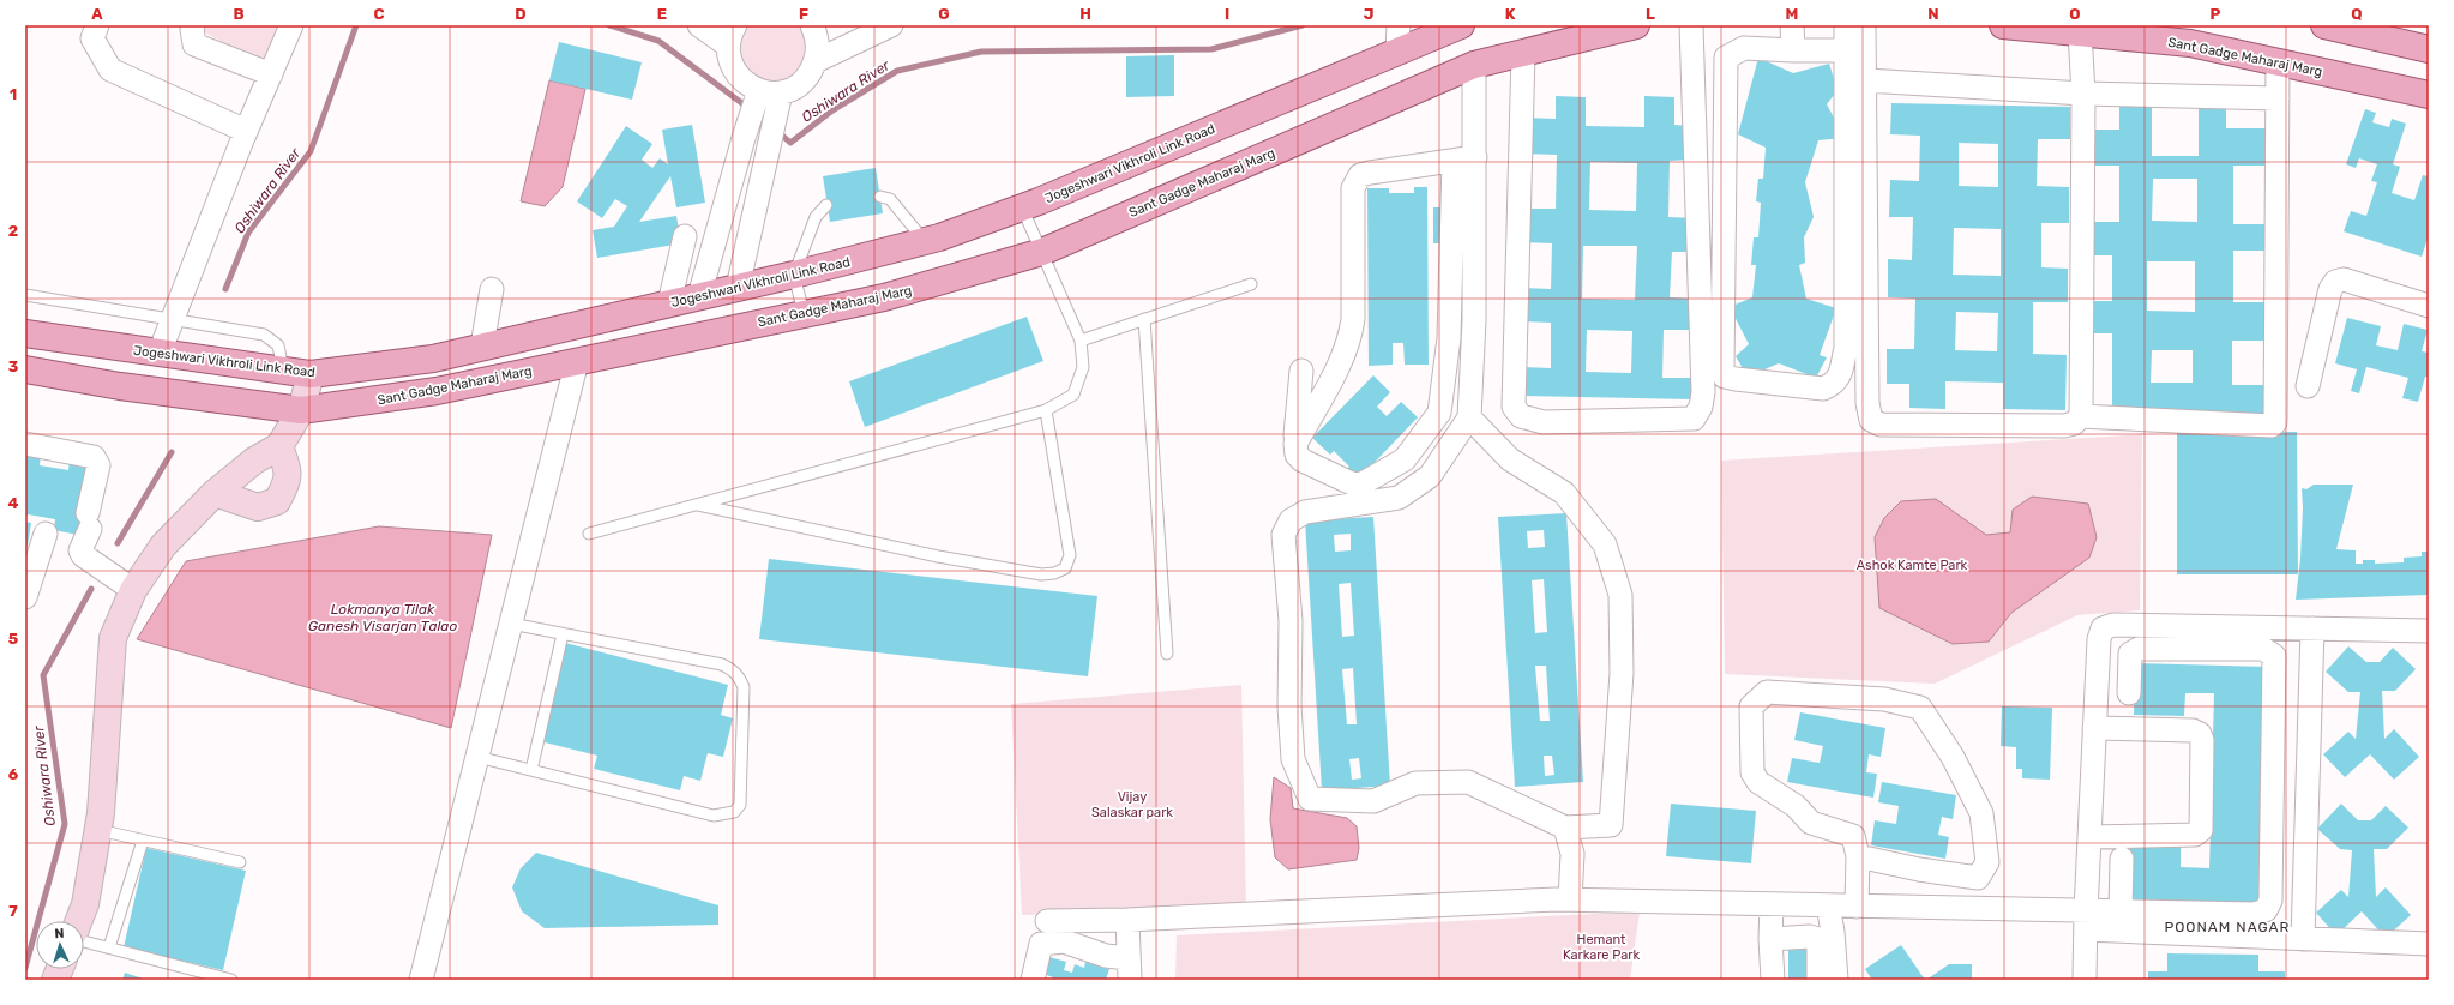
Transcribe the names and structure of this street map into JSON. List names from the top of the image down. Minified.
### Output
{"streets":{"main road":["Sant Gadge Maharaj Marg","Jogeshwari Vikhroli Link Road"]},"districts":["POONAM NAGAR"],"water":["Oshiwara River","Lokmanya Tilak Ganesh Visarjan Talao"],"parks":["Ashok Kamte Park","Vijay Salaskar park","Hemant Karkare Park"],"north":"top","grid":{"columns":["A","B","C","D","E","F","G","H","I","J","K","L","M","N","O","P","Q"],"rows":["1","2","3","4","5","6","7"]}}
